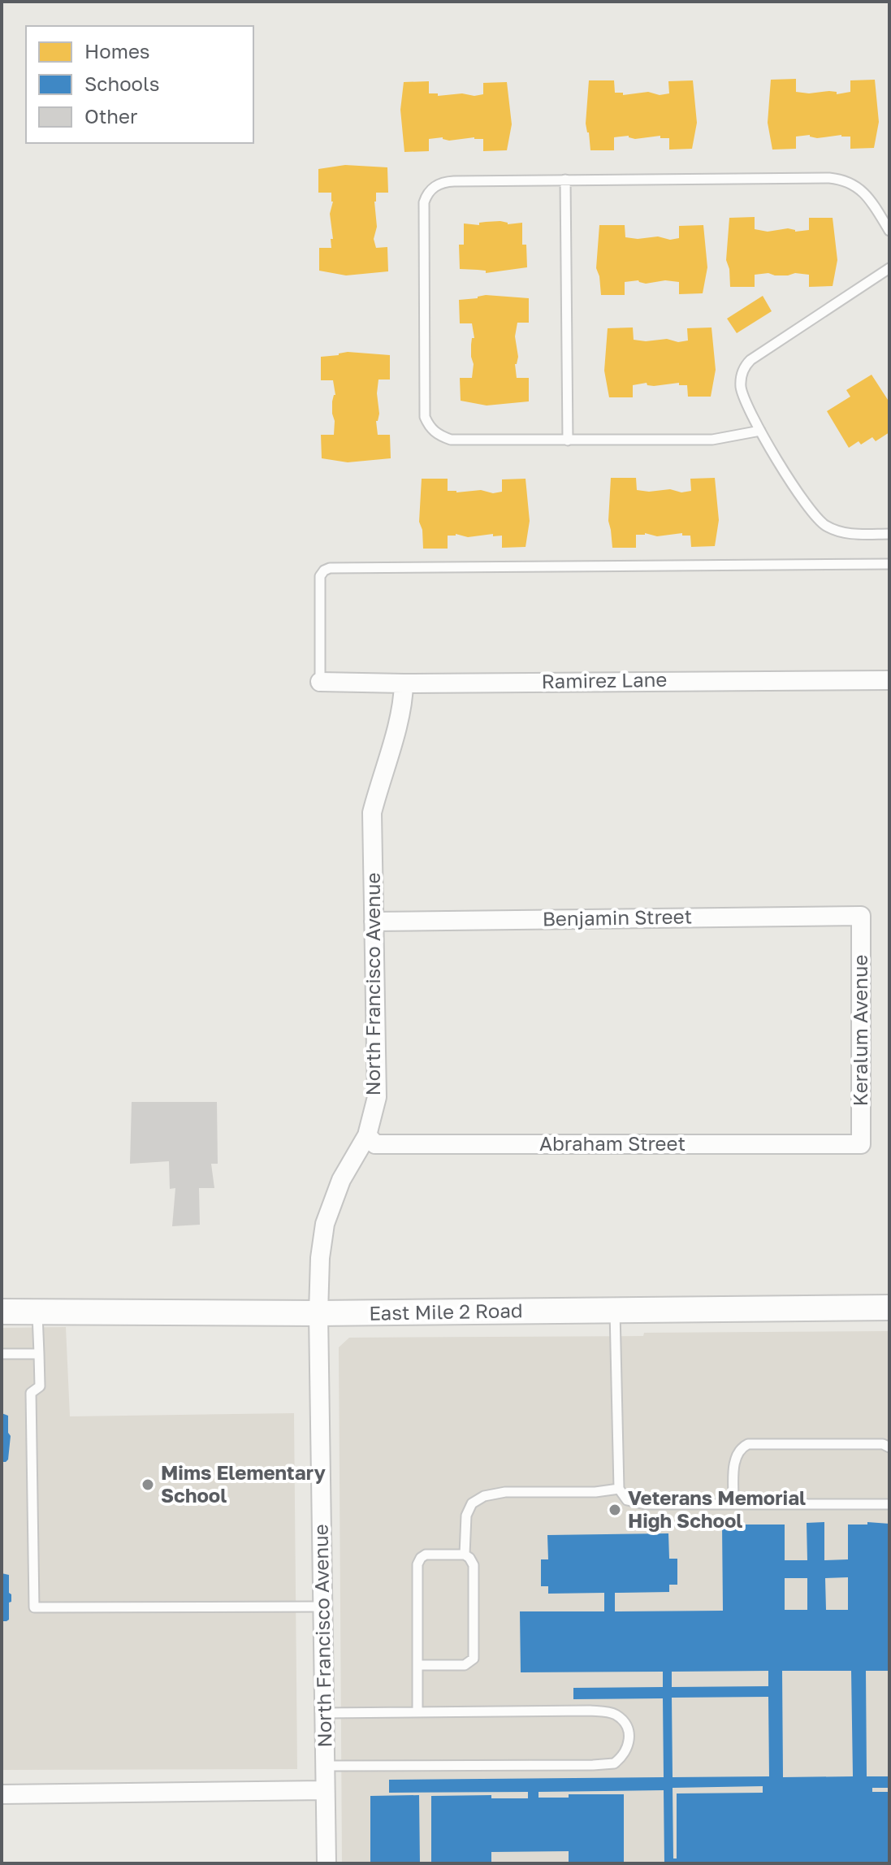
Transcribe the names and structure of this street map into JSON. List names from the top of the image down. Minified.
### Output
{"streets":{"main road":["East Mile 2 Road"],"street":["Ramirez Lane","Benjamin Street","North Francisco Avenue","Keralum Avenue","Abraham Street"]},"crossings":[["Ramirez Lane","North Francisco Avenue"],["Benjamin Street","North Francisco Avenue"],["Benjamin Street","Keralum Avenue"],["North Francisco Avenue","Abraham Street"],["North Francisco Avenue","East Mile 2 Road"],["Keralum Avenue","Abraham Street"]],"places":["Mims Elementary School","Veterans Memorial High School"],"legend":["Homes","Schools","Other"]}
